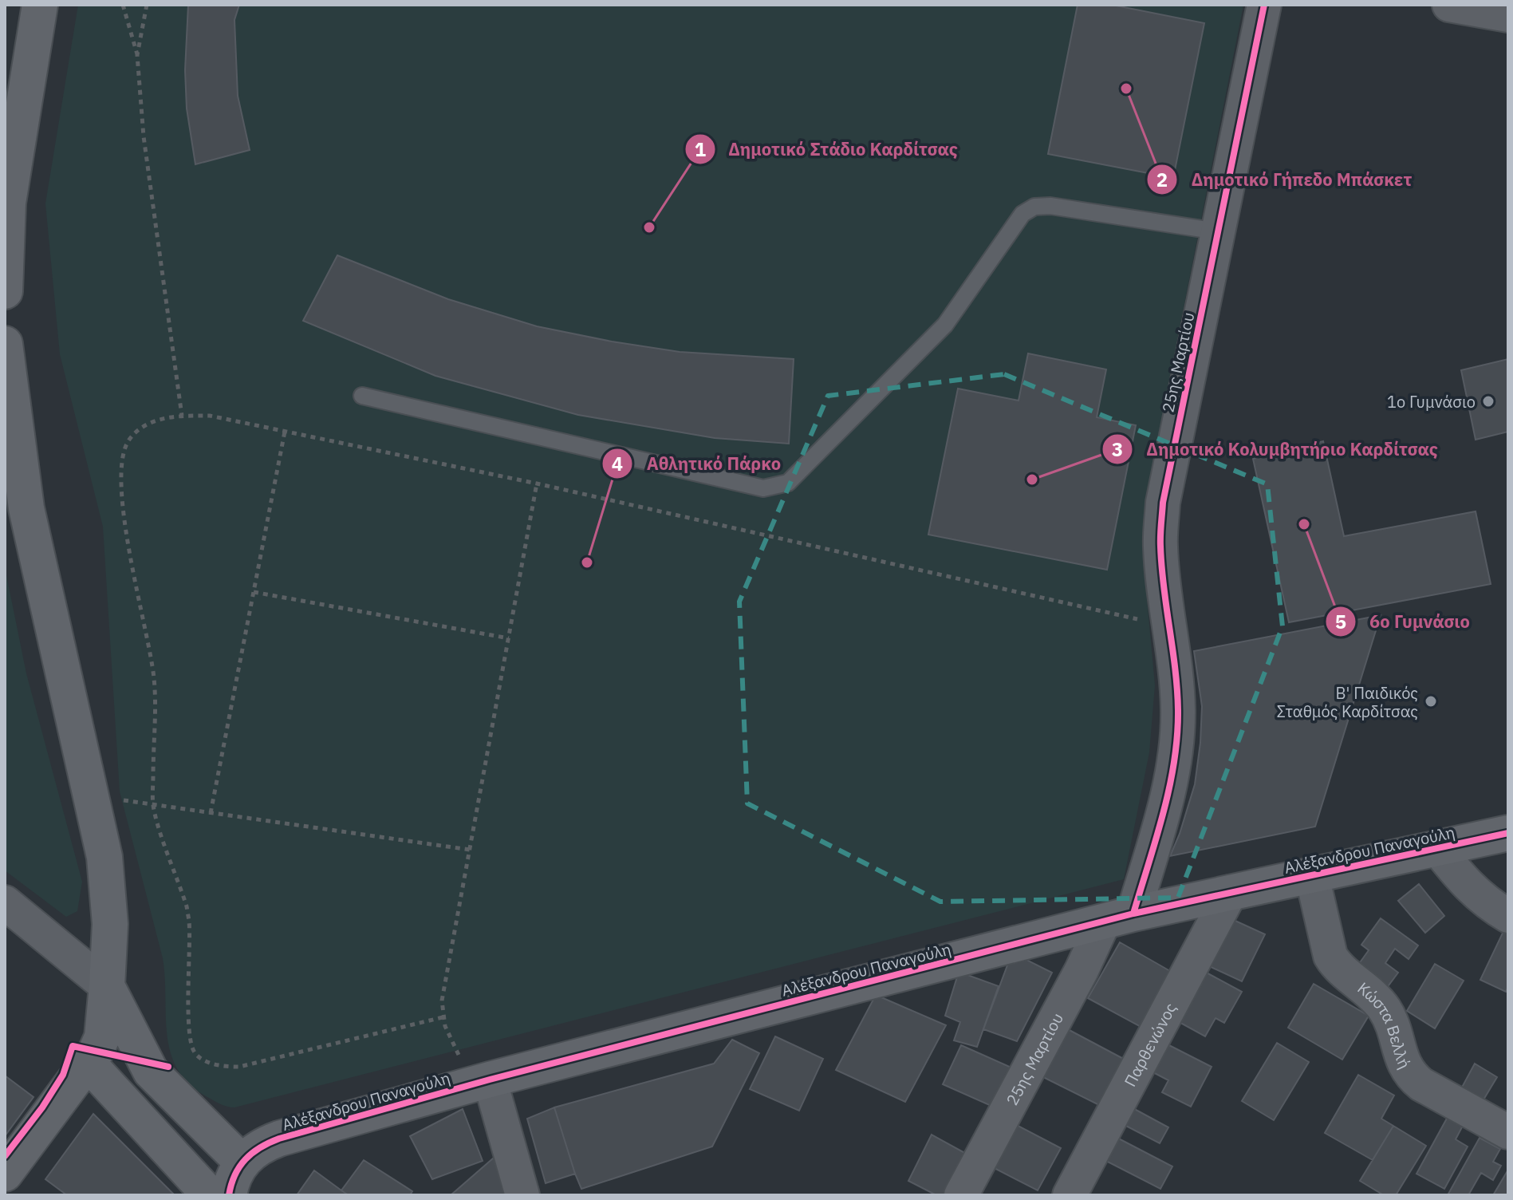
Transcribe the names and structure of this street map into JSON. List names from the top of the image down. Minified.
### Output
{"streets":{"street":["25ης Μαρτίου","Αλέξανδρου Παναγούλη","Κώστα Βελλή","Παρθενώνος"]},"crossings":[["25ης Μαρτίου","Αλέξανδρου Παναγούλη"],["Αλέξανδρου Παναγούλη","Κώστα Βελλή"],["Αλέξανδρου Παναγούλη","Παρθενώνος"]],"places":["Δημοτικό Γήπεδο Μπάσκετ","Δημοτικό Στάδιο Καρδίτσας","1ο Γυμνάσιο","Δημοτικό Κολυμβητήριο Καρδίτσας","6ο Γυμνάσιο","Αθλητικό Πάρκο","Β' Παιδικός Σταθμός Καρδίτσας"]}
